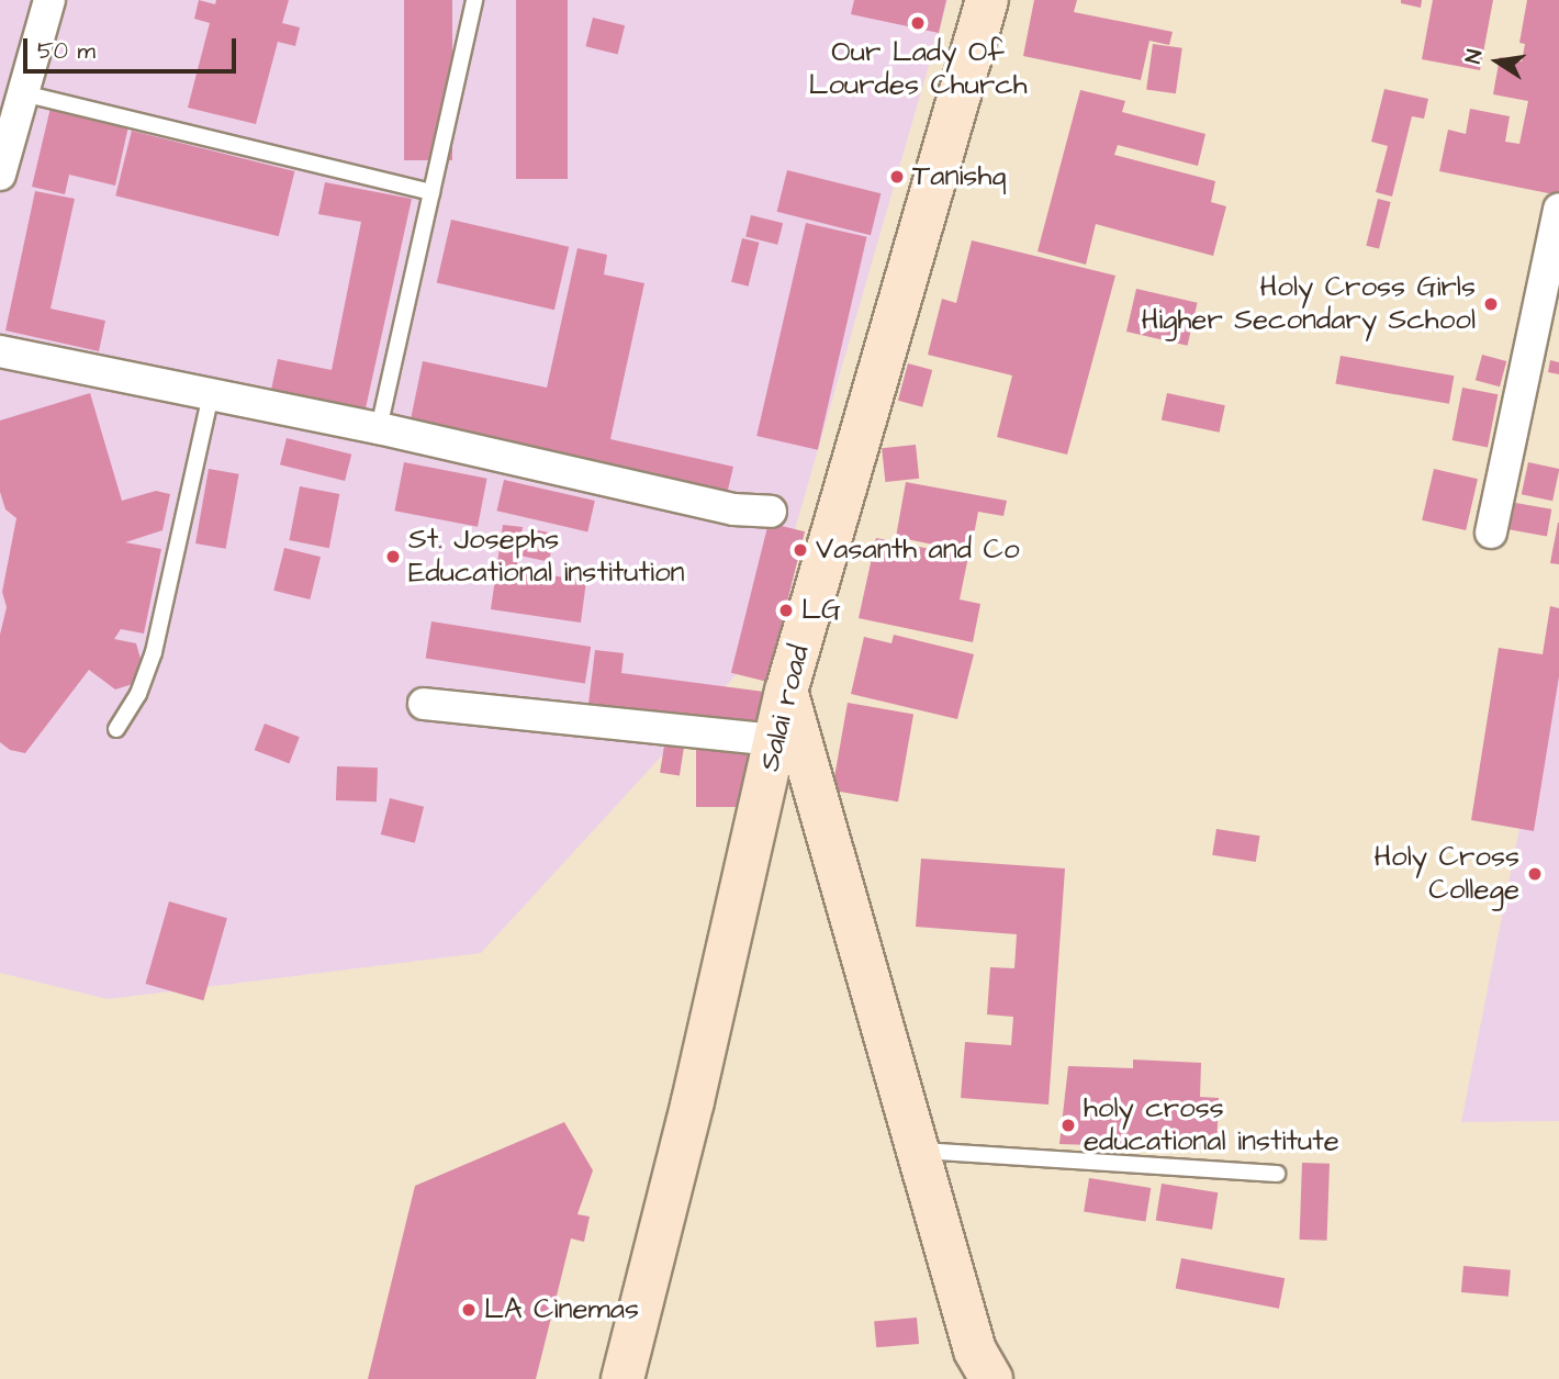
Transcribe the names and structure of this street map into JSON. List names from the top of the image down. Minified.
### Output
{"streets":{"main road":["Salai road"]},"places":["Our Lady Of Lourdes Church","Tanishq","Holy Cross Girls Higher Secondary School","Vasanth and Co","St. Josephs Educational institution","LG","Holy Cross College","holy cross educational institute","LA Cinemas"],"scale_bar":"50 m","north":"left"}
